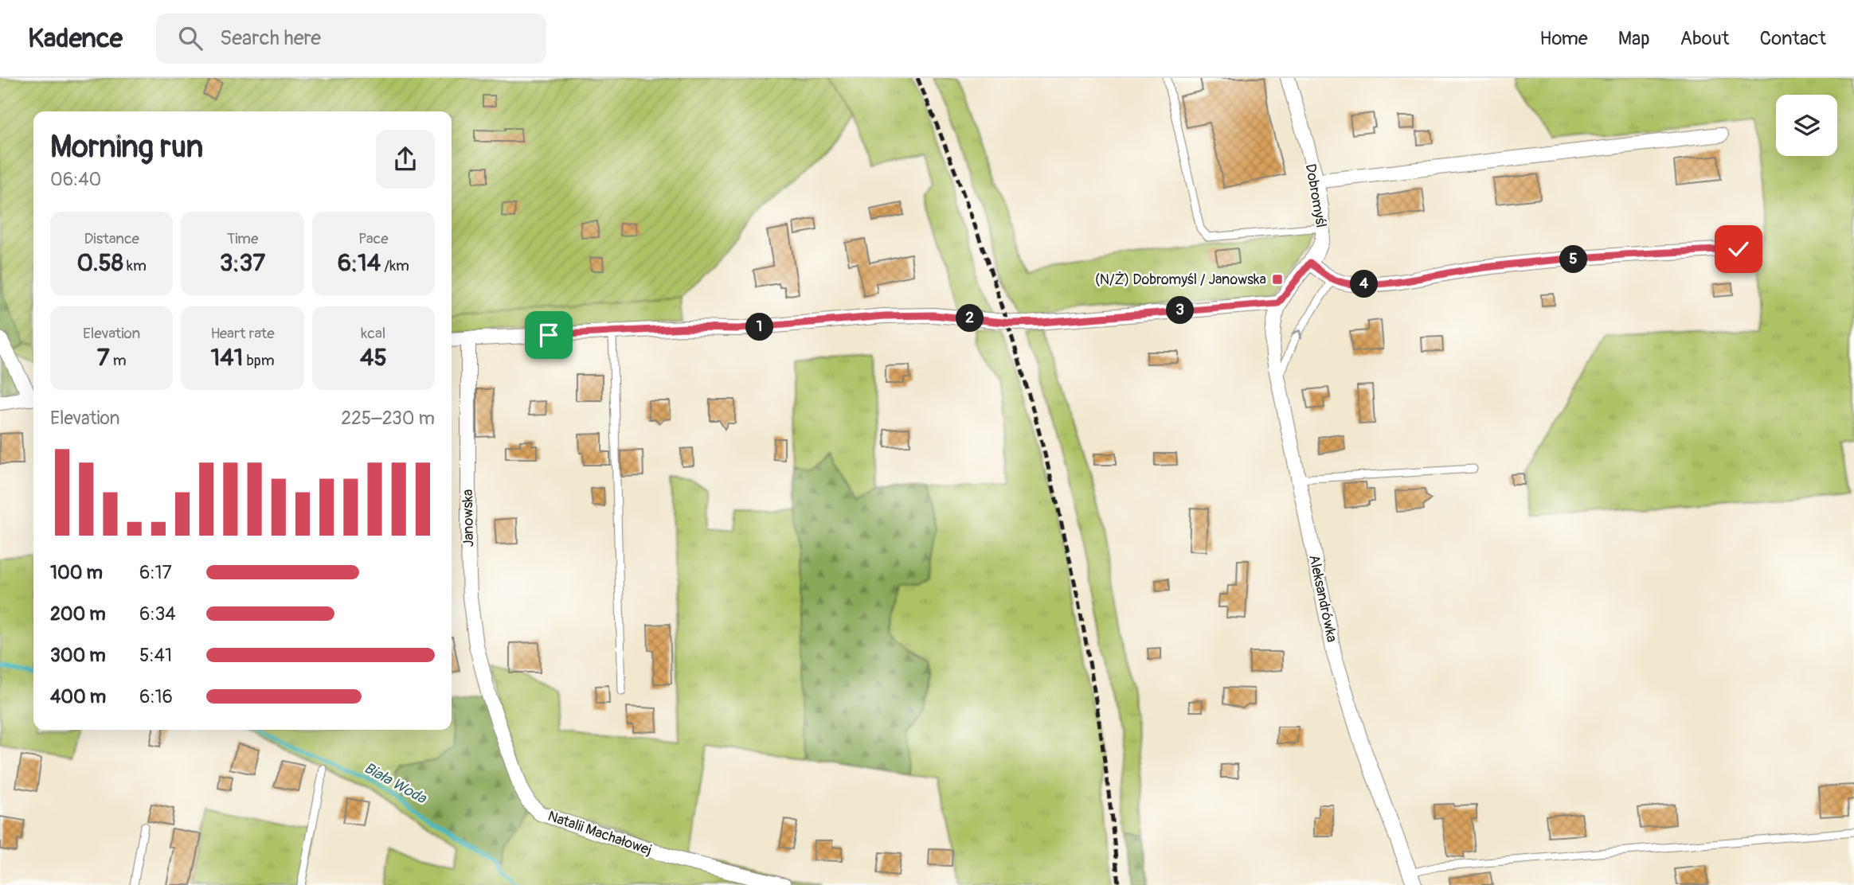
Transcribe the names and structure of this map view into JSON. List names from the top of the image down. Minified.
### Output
{"streets":{"street":["Dobromyśl","Janowska","Aleksandrówka","Natalii Machałowej"]},"crossings":[["Dobromyśl","Aleksandrówka"],["Janowska","Natalii Machałowej"]],"water":["Biała Woda"],"places":{"transit":["(N/Ż) Dobromyśl / Janowska"]},"page":{"header":"Kadence","search":"Search here","nav":["Home","Map","About","Contact"],"heading":["Morning run","06:40"],"stats":[["Distance","0.58 km"],["Time","3:37"],["Pace","6:14 /km"],["Elevation","7 m"],["Heart rate","141 bpm"],["kcal","45"]],"pins":["5","4","3","2","1"],"chart":["Elevation","225–230 m"],"list":[{"name":"100 m","note":"6:17"},{"name":"200 m","note":"6:34"},{"name":"300 m","note":"5:41"},{"name":"400 m","note":"6:16"}]}}
